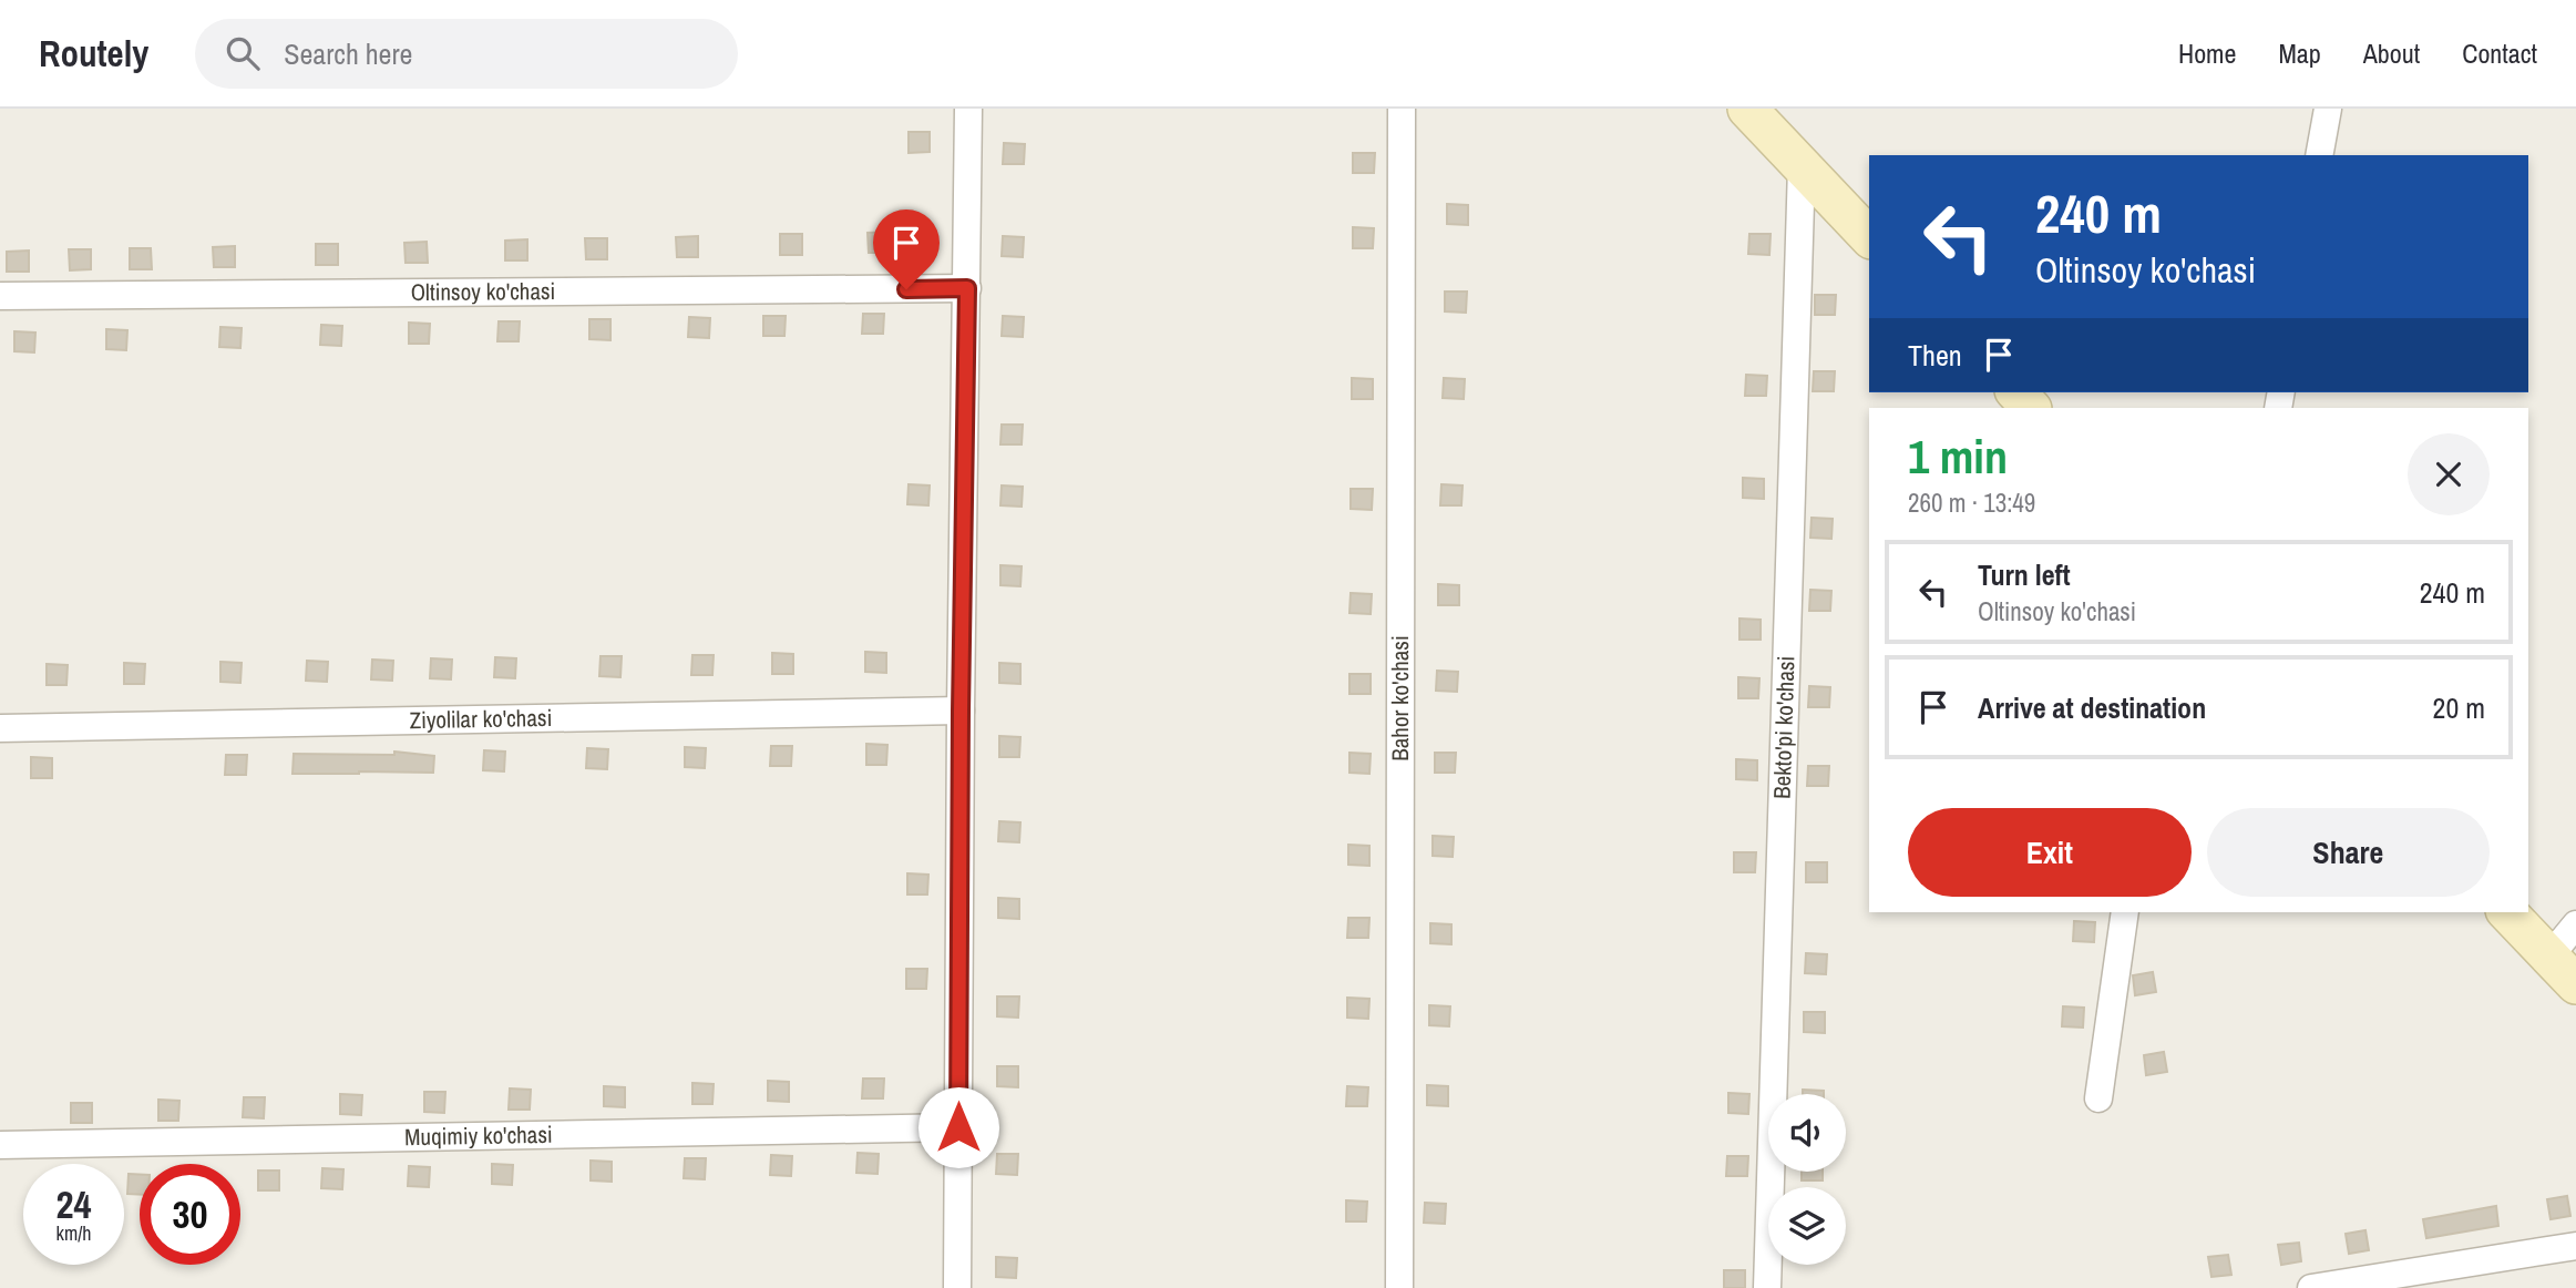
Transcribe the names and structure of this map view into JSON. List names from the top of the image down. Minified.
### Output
{"streets":{"street":["Oltinsoy ko'chasi","Bahor ko'chasi","Ziyolilar ko'chasi","Bekto'pi ko'chasi","Muqimiy ko'chasi"]},"page":{"header":"Routely","search":"Search here","nav":["Home","Map","About","Contact"],"turn":["240 m","Oltinsoy ko'chasi"],"then":"Then","heading":["1 min","260 m · 13:49"],"list":[{"name":"Turn left","note":"Oltinsoy ko'chasi","value":"240 m"},{"name":"Arrive at destination","value":"20 m"}],"buttons":["Exit","Share"],"speed":"24 km/h","limit":"30"}}
